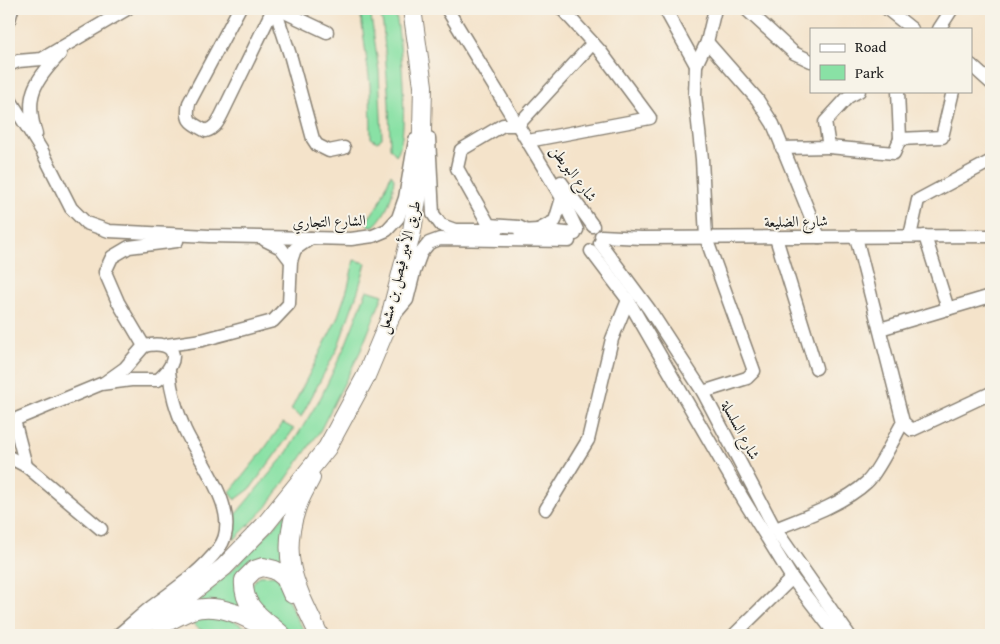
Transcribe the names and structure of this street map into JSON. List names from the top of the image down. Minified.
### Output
{"streets":{"highway":["طريق الأمير فيصل بن مشعل"],"street":["شارع البويطن","الشارع التجاري","شارع الضليعة","شارع السلسلة"]},"crossings":[["شارع البويطن","شارع الضليعة"],["شارع البويطن","شارع السلسلة"],["الشارع التجاري","طريق الأمير فيصل بن مشعل"],["شارع الضليعة","شارع السلسلة"]],"legend":["Road","Park"]}
